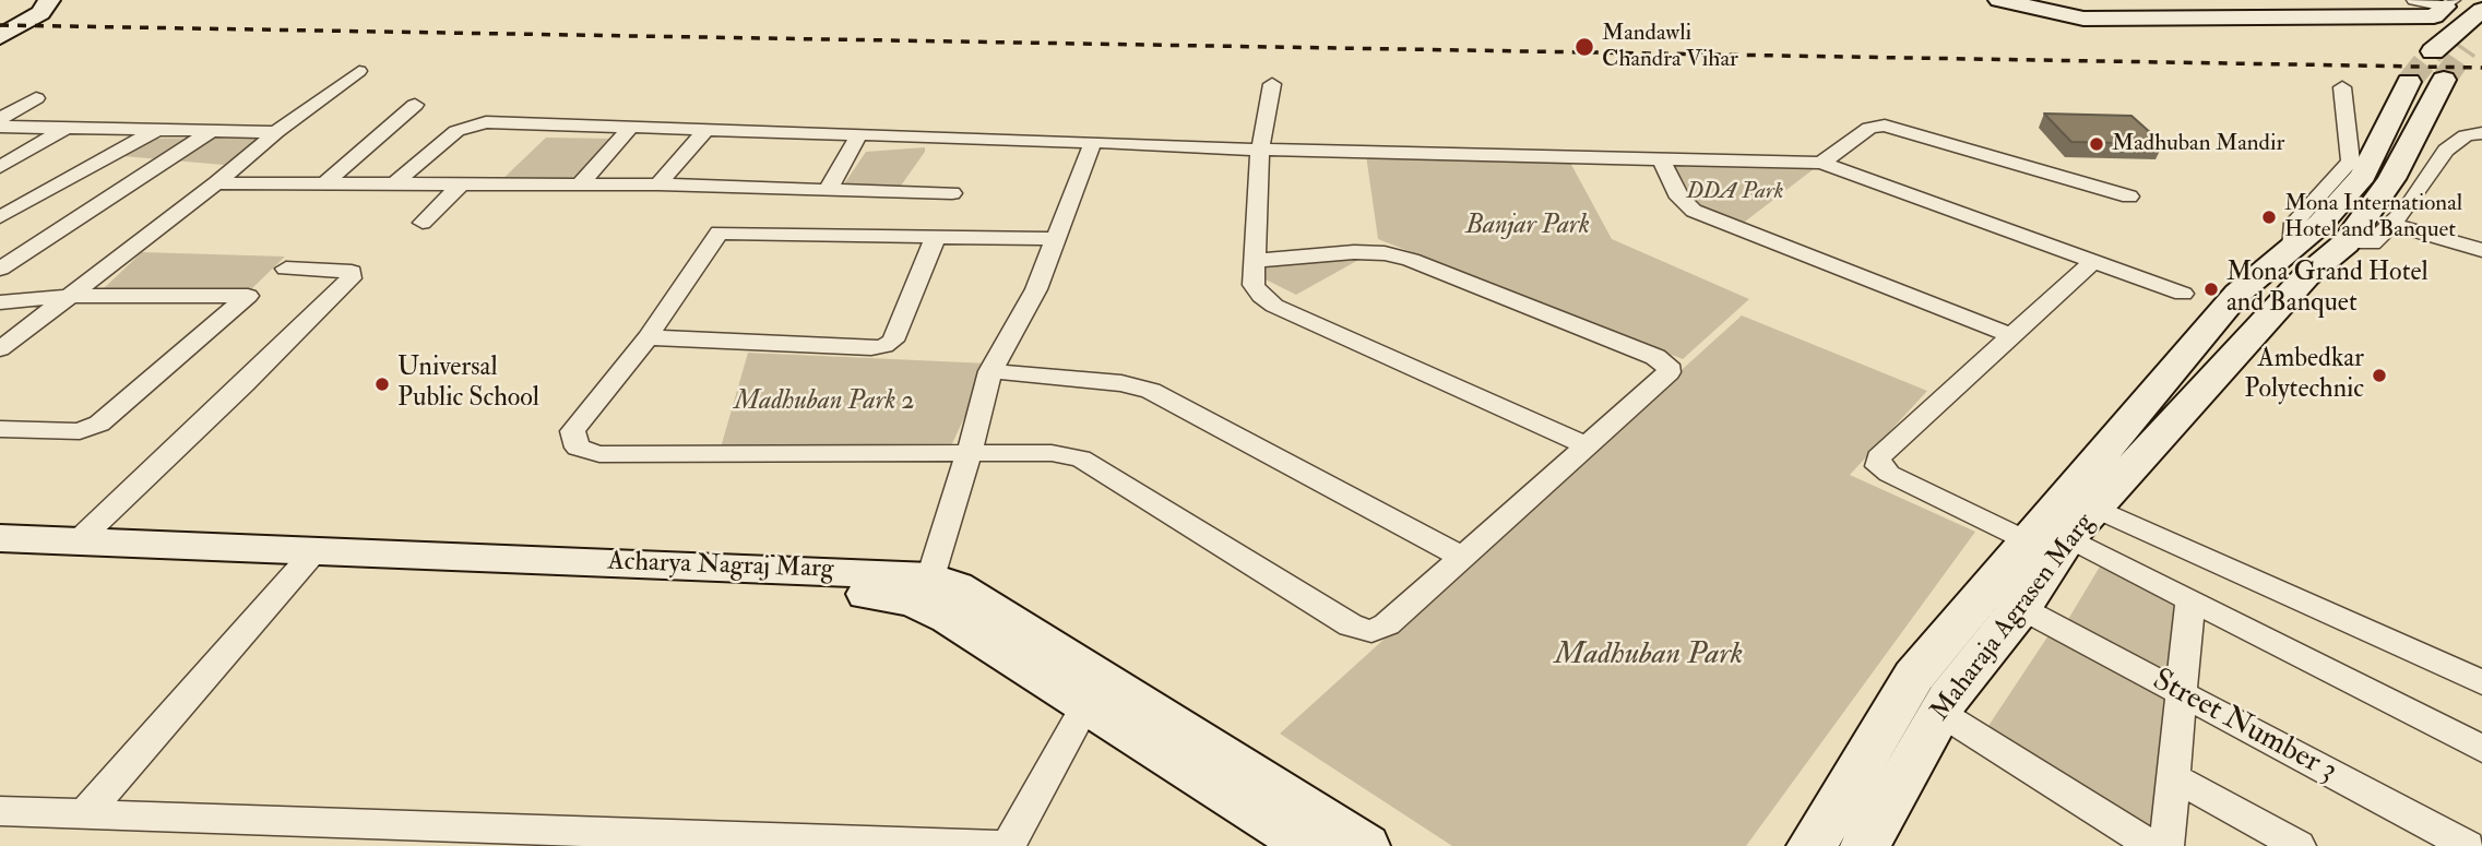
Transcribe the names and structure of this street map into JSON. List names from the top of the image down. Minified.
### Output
{"streets":{"main road":["Acharya Nagraj Marg","Maharaja Agrasen Marg"],"street":["Street Number 3"]},"crossings":[["Maharaja Agrasen Marg","Street Number 3"]],"parks":["DDA Park","Banjar Park","Madhuban Park 2","Madhuban Park"],"places":["Mandawli Chandra Vihar","Madhuban Mandir","Mona International Hotel and Banquet","Mona Grand Hotel and Banquet","Ambedkar Polytechnic","Universal Public School"]}
